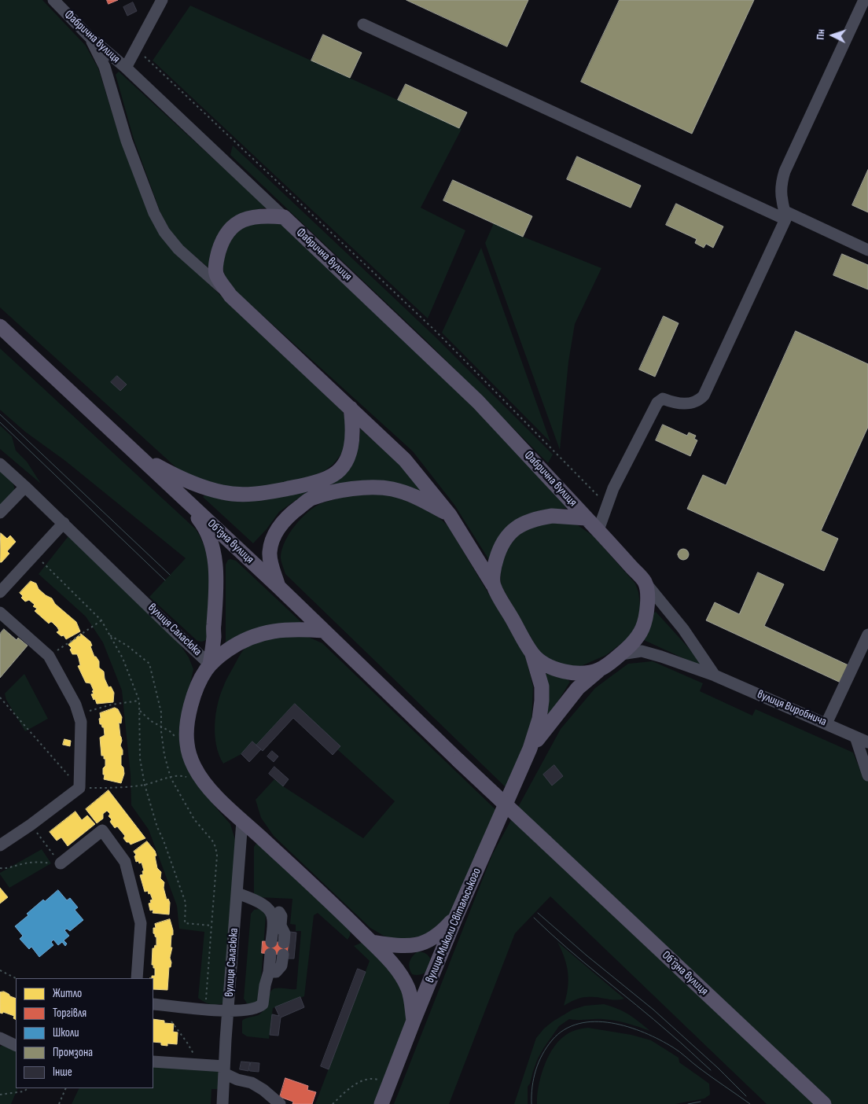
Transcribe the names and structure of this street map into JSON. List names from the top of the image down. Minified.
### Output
{"streets":{"main road":["Фабрична вулиця","Обʼїзна вулиця","вулиця Саласюка","вулиця Миколи Світальського"],"street":["вулиця Виробнича"]},"crossings":[["вулиця Саласюка","вулиця Миколи Світальського"]],"legend":["Житло","Торгівля","Школи","Промзона","Інше"],"north":"left"}
